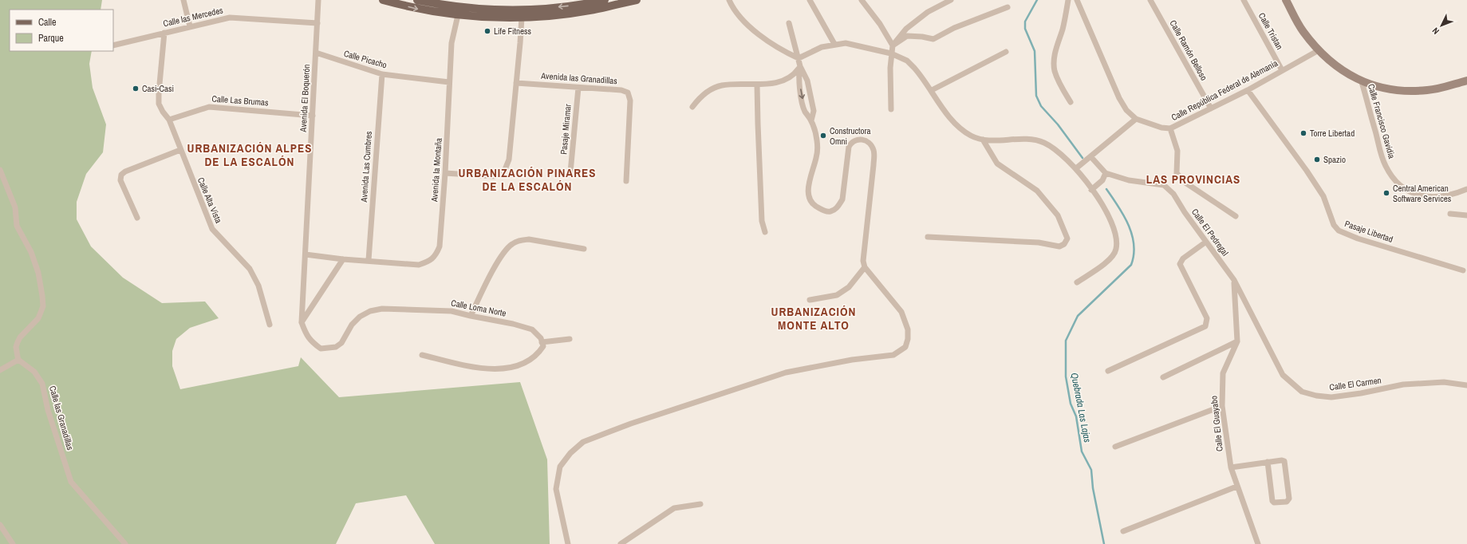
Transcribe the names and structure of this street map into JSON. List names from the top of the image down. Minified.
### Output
{"streets":{"street":["Calle las Mercedes","Calle Tristan","Calle Ramón Belloso","Calle Picacho","Avenida las Granadillas","Calle República Federal de Alemania","Avenida El Boquerón","Calle Las Brumas","Calle Francisco Gavidia","Pasaje Miramar","Avenida Las Cumbres","Avenida la Montaña","Calle Alta Vista","Pasaje Libertad","Calle El Pedregal","Calle Loma Norte","Calle El Carmen","Calle las Granadillas","Calle El Guayabo"]},"crossings":[["Calle las Mercedes","Avenida El Boquerón"],["Calle las Mercedes","Calle Alta Vista"],["Calle Tristan","Calle República Federal de Alemania"],["Calle Ramón Belloso","Calle República Federal de Alemania"],["Calle Picacho","Avenida El Boquerón"],["Calle Picacho","Avenida Las Cumbres"],["Calle Picacho","Avenida la Montaña"],["Avenida las Granadillas","Pasaje Miramar"],["Calle República Federal de Alemania","Pasaje Libertad"],["Calle República Federal de Alemania","Calle El Pedregal"],["Avenida El Boquerón","Calle Las Brumas"],["Avenida El Boquerón","Calle Loma Norte"],["Calle Las Brumas","Calle Alta Vista"],["Avenida Las Cumbres","Avenida la Montaña"],["Calle El Pedregal","Calle El Carmen"],["Calle El Pedregal","Calle El Guayabo"],["Calle El Carmen","Calle El Guayabo"]],"districts":["URBANIZACIÓN ALPES DE LA ESCALÓN","URBANIZACIÓN PINARES DE LA ESCALÓN","LAS PROVINCIAS","URBANIZACIÓN MONTE ALTO"],"water":["Quebrada Las Lajas"],"places":["Life Fitness","Casi-Casi","Torre Libertad","Constructora Omni","Spazio","Central American Software Services"],"legend":["Calle","Parque"],"north":"bottom left"}
